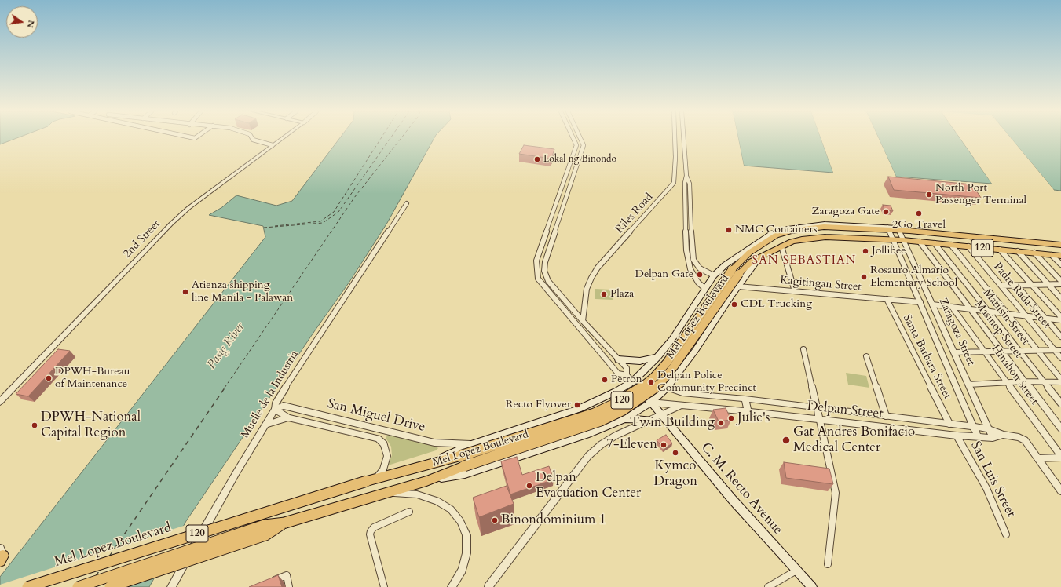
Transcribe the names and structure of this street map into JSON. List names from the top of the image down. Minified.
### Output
{"streets":{"highway":["120","Mel Lopez Boulevard"],"main road":["C. M. Recto Avenue"],"street":["Riles Road","2nd Street","Kagitingan Street","Padre Rada Street","Matiisin Street","Masinop Street","Zaragoza Street","Santa Barbara Street","Hinahon Street","Muelle de la Industria","Delpan Street","San Miguel Drive","San Luis Street"]},"crossings":[["Kagitingan Street","Mel Lopez Boulevard"],["Kagitingan Street","Zaragoza Street"],["Kagitingan Street","Santa Barbara Street"],["Padre Rada Street","Mel Lopez Boulevard"],["Mel Lopez Boulevard","Matiisin Street"],["Mel Lopez Boulevard","Masinop Street"],["Mel Lopez Boulevard","Zaragoza Street"],["Mel Lopez Boulevard","Delpan Street"],["Mel Lopez Boulevard","San Miguel Drive"],["Mel Lopez Boulevard","C. M. Recto Avenue"],["Zaragoza Street","Delpan Street"],["Santa Barbara Street","Delpan Street"],["Muelle de la Industria","San Miguel Drive"],["Delpan Street","San Luis Street"],["Delpan Street","C. M. Recto Avenue"]],"districts":["SAN SEBASTIAN"],"water":["Pasig River"],"places":["Lokal ng Binondo","North Port Passenger Terminal","Zaragoza Gate","2Go Travel","NMC Containers","Jollibee","Delpan Gate","Rosauro Almario Elementary School","Atienza shipping line Manila - Palawan","Plaza","CDL Trucking","DPWH-Bureau of Maintenance","Petron","Delpan Police Community Precinct","Recto Flyover","Julie's","Twin Building","DPWH-National Capital Region","Gat Andres Bonifacio Medical Center","7-Eleven","Kymco Dragon","Delpan Evacuation Center","Binondominium 1"],"north":"right"}
